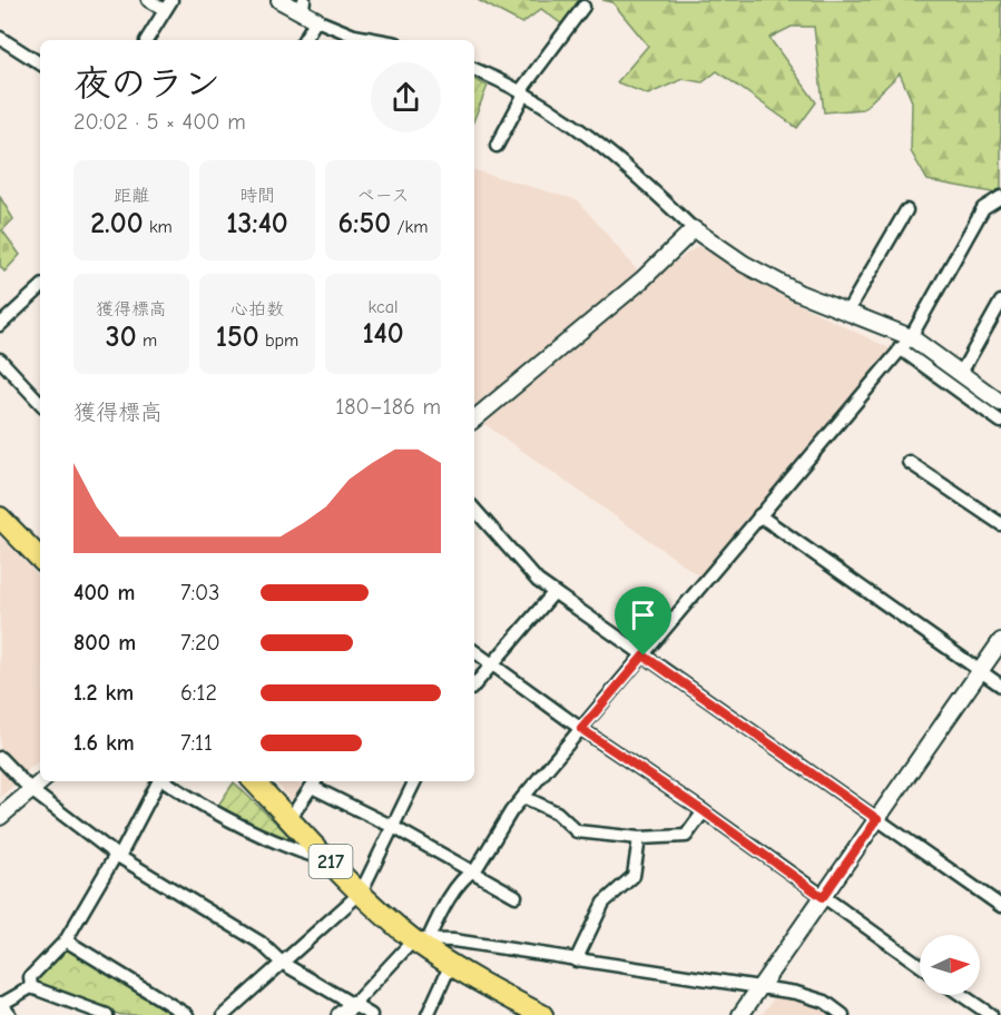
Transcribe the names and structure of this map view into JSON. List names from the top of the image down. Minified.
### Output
{"streets":{"highway":["217"]},"north":"right","page":{"heading":["夜のラン","20:02 · 5 × 400 m"],"stats":[["距離","2.00 km"],["時間","13:40"],["ペース","6:50 /km"],["獲得標高","30 m"],["心拍数","150 bpm"],["kcal","140"]],"chart":["獲得標高","180–186 m"],"list":[{"name":"400 m","note":"7:03"},{"name":"800 m","note":"7:20"},{"name":"1.2 km","note":"6:12"},{"name":"1.6 km","note":"7:11"}]}}
